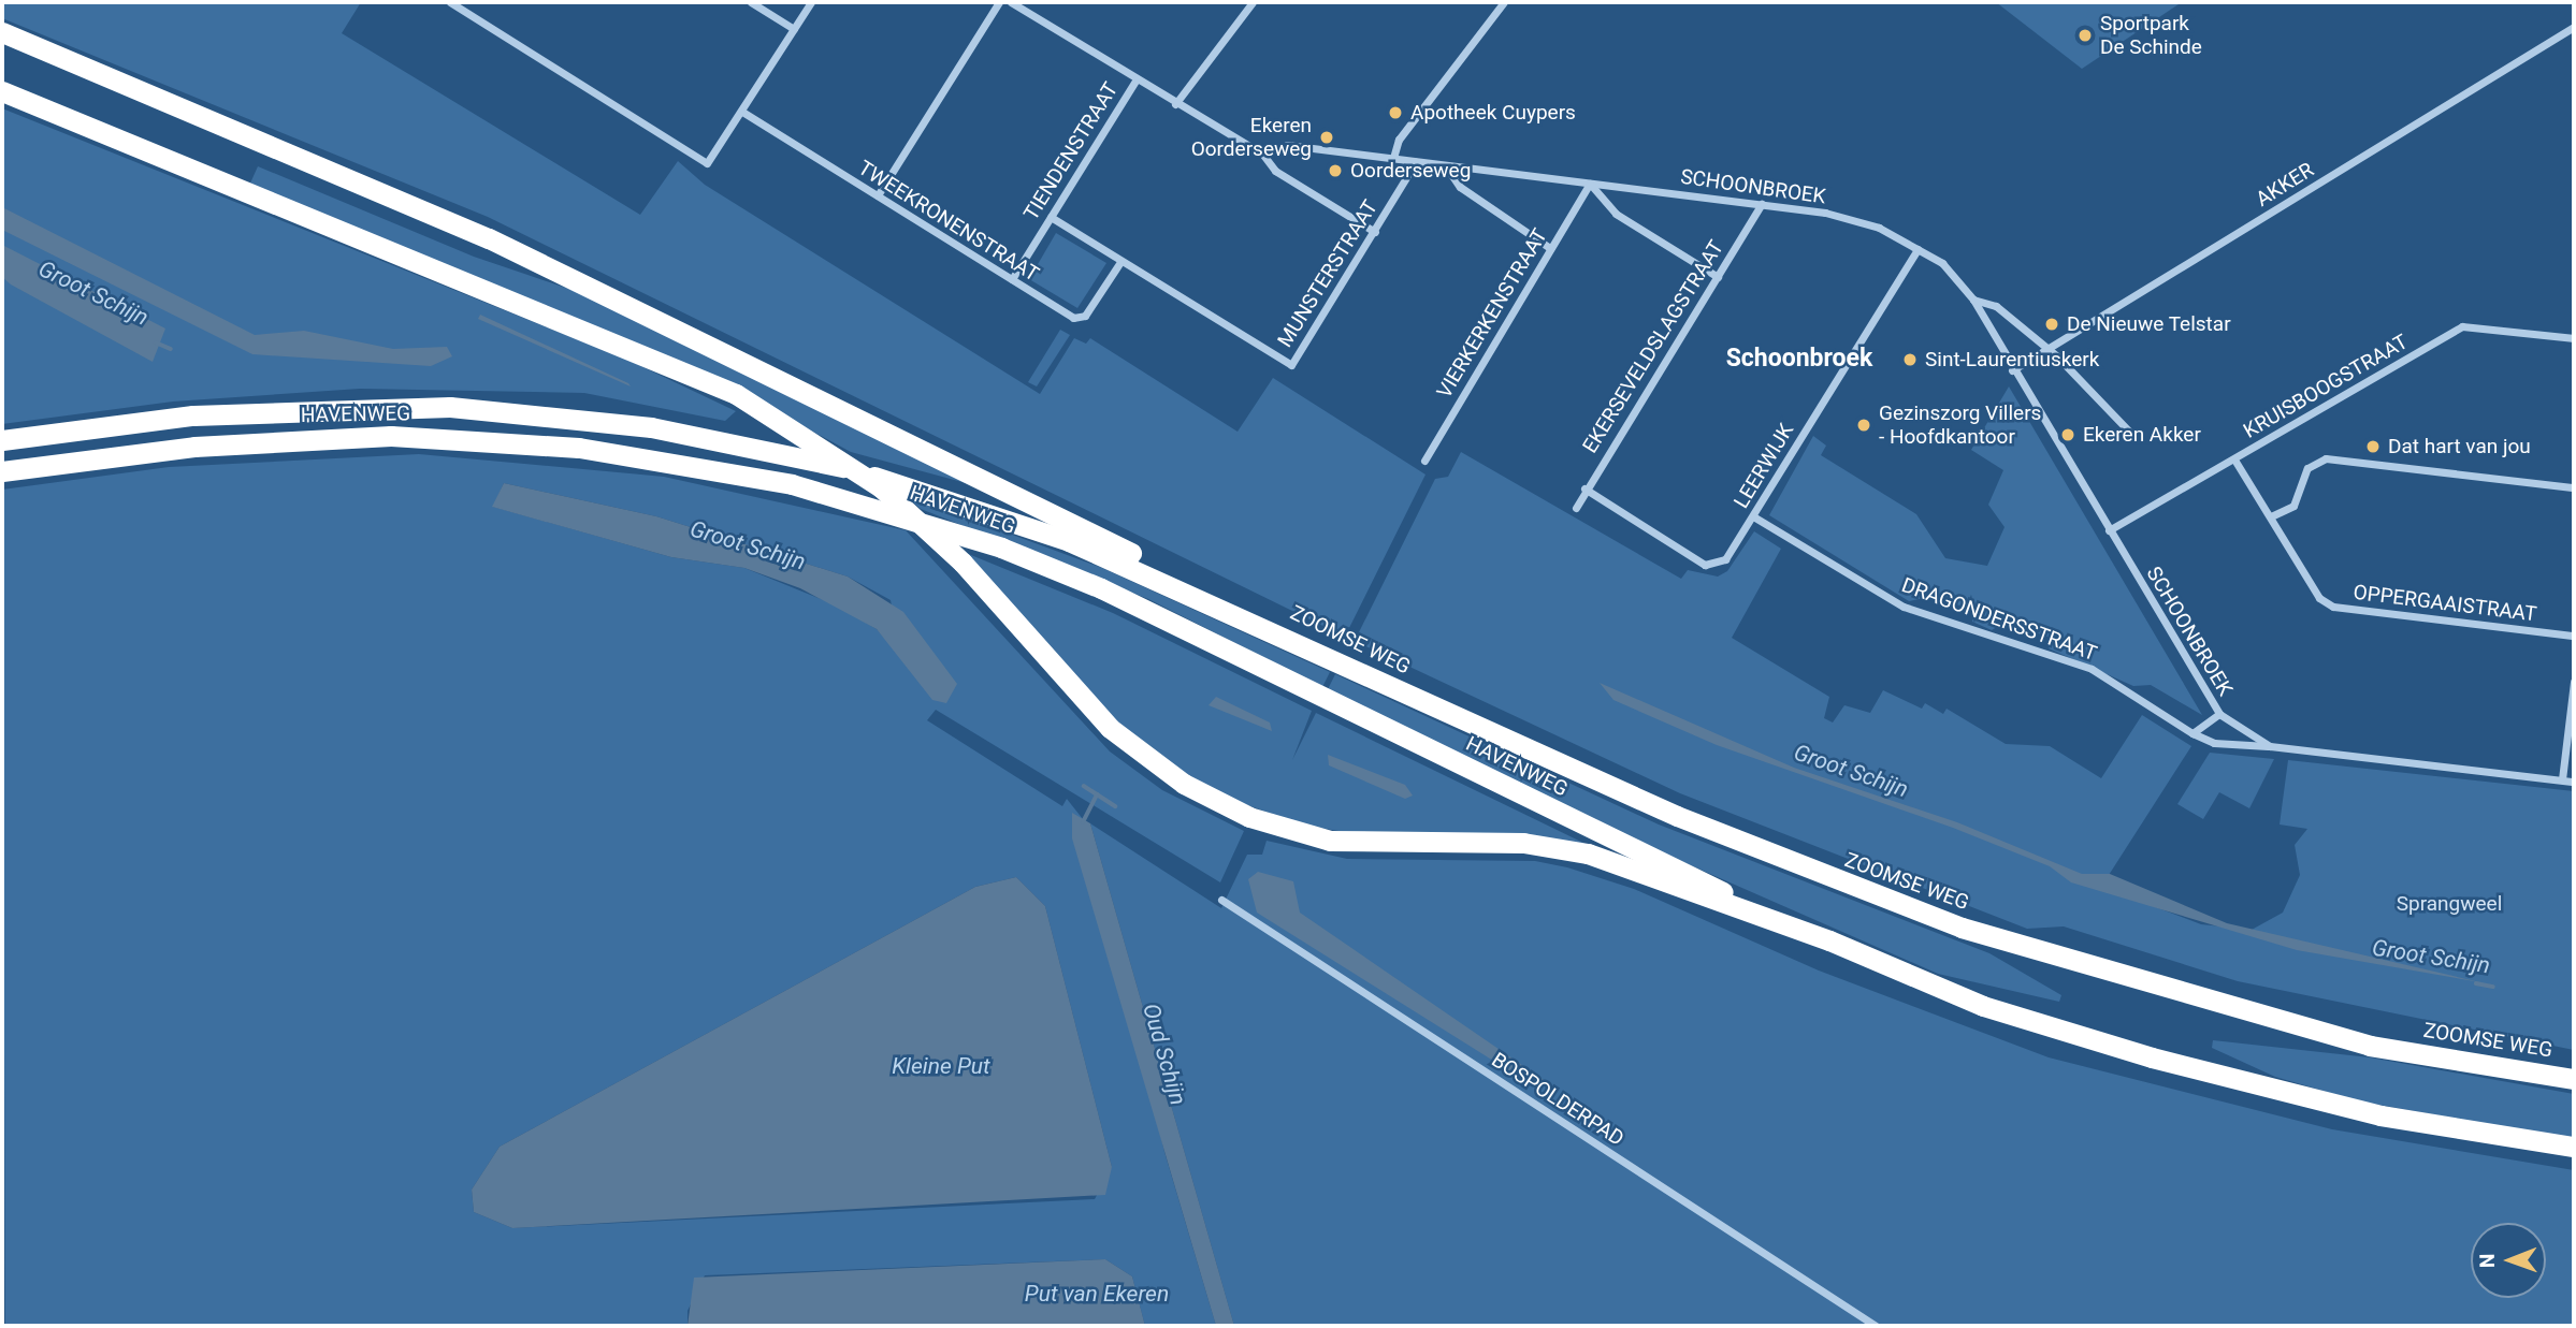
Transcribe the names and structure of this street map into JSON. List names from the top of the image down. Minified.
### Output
{"streets":{"highway":["HAVENWEG","ZOOMSE WEG"],"street":["TIENDENSTRAAT","AKKER","SCHOONBROEK","TWEEKRONENSTRAAT","MUNSTERSTRAAT","VIERKERKENSTRAAT","EKERSEVELDSLAGSTRAAT","KRUISBOOGSTRAAT","LEERWIJK","OPPERGAAISTRAAT","DRAGONDERSSTRAAT","BOSPOLDERPAD"]},"crossings":[["TIENDENSTRAAT","TWEEKRONENSTRAAT"],["AKKER","SCHOONBROEK"],["SCHOONBROEK","MUNSTERSTRAAT"],["SCHOONBROEK","VIERKERKENSTRAAT"],["SCHOONBROEK","EKERSEVELDSLAGSTRAAT"],["SCHOONBROEK","KRUISBOOGSTRAAT"],["SCHOONBROEK","LEERWIJK"],["SCHOONBROEK","DRAGONDERSSTRAAT"],["TWEEKRONENSTRAAT","MUNSTERSTRAAT"],["EKERSEVELDSLAGSTRAAT","LEERWIJK"],["KRUISBOOGSTRAAT","OPPERGAAISTRAAT"],["HAVENWEG","ZOOMSE WEG"],["LEERWIJK","DRAGONDERSSTRAAT"]],"districts":["Schoonbroek"],"water":["Groot Schijn","Oud Schijn","Kleine Put","Put van Ekeren"],"parks":["Sprangweel"],"places":["Sportpark De Schinde","Apotheek Cuypers","Ekeren Oorderseweg","Oorderseweg","De Nieuwe Telstar","Sint-Laurentiuskerk","Gezinszorg Villers - Hoofdkantoor","Ekeren Akker","Dat hart van jou"],"north":"left"}
